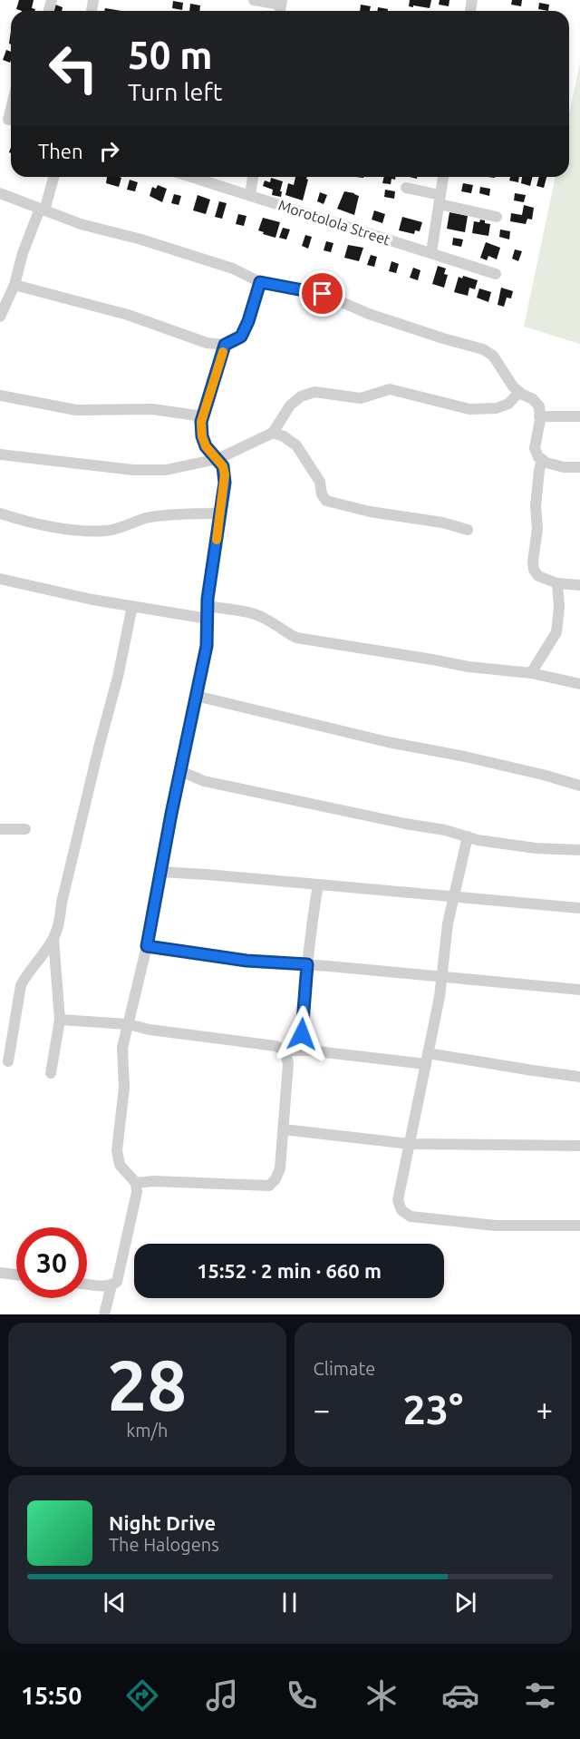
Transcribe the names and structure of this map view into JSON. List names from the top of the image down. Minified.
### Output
{"streets":{"street":["Morotolola Street"]},"page":{"turn":["50 m","Turn left"],"then":"Then","limit":"30","trip":"15:52 · 2 min · 660 m","tile":[["28","km/h"],"Climate"],"heat":["−","23°","+"],"song":["Night Drive","The Halogens"],"tabs":"15:50"}}
